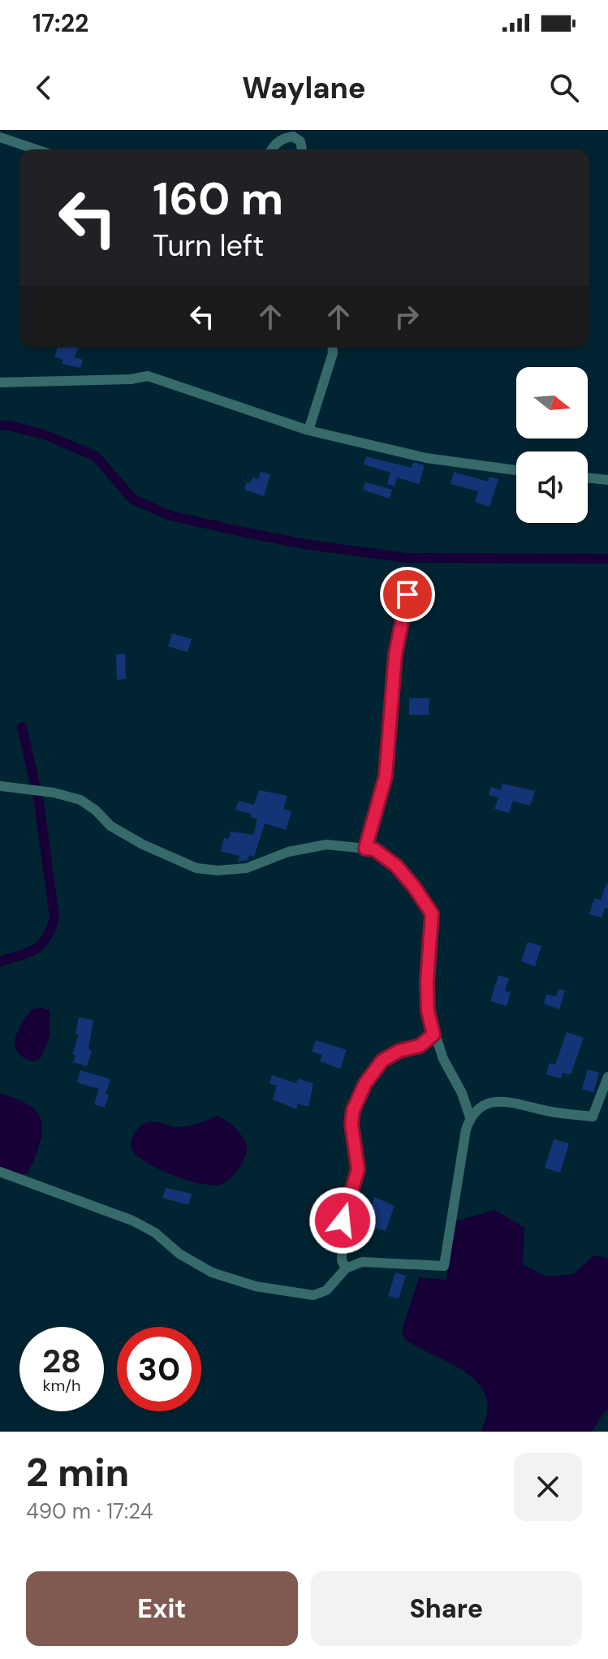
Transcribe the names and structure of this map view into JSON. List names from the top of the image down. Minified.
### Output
{"north":"right","page":{"status":"17:22","header":"Waylane","turn":["160 m","Turn left"],"speed":"28 km/h","limit":"30","heading":["2 min","490 m · 17:24"],"buttons":["Exit","Share"]}}
